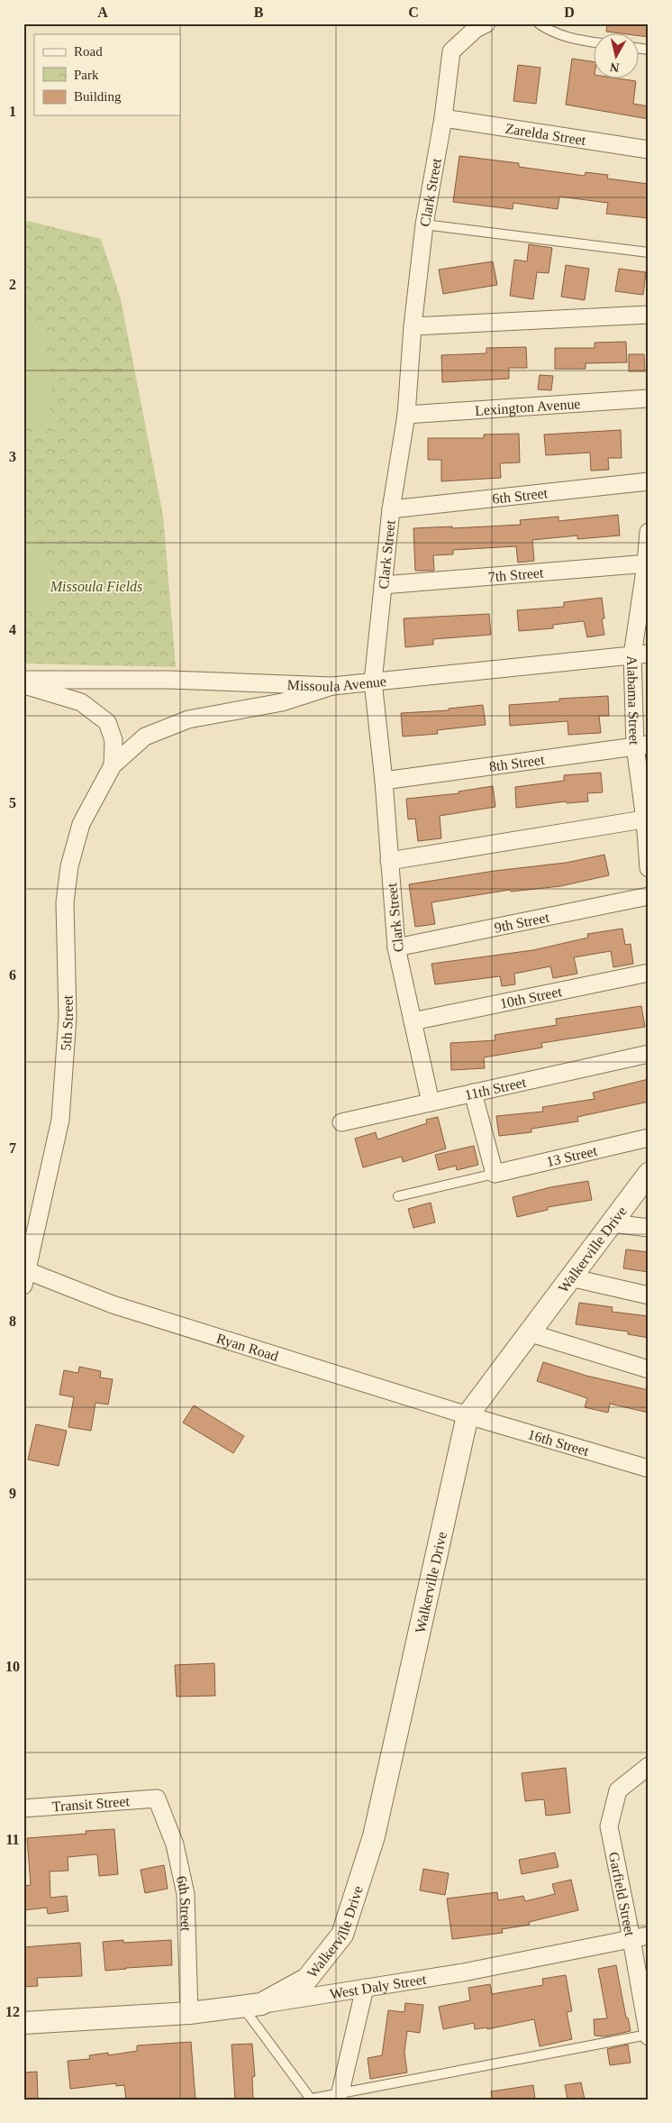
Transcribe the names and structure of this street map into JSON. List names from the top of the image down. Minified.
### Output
{"streets":{"street":["Zarelda Street","Clark Street","Lexington Avenue","6th Street","7th Street","Missoula Avenue","Alabama Street","8th Street","9th Street","10th Street","5th Street","11th Street","13 Street","Walkerville Drive","Ryan Road","16th Street","Transit Street","Garfield Street","West Daly Street"]},"crossings":[["Zarelda Street","Clark Street"],["Clark Street","Lexington Avenue"],["Clark Street","6th Street"],["Clark Street","7th Street"],["Clark Street","Missoula Avenue"],["Clark Street","8th Street"],["Clark Street","9th Street"],["Clark Street","10th Street"],["Clark Street","11th Street"],["6th Street","Transit Street"],["6th Street","West Daly Street"],["7th Street","Alabama Street"],["Missoula Avenue","Alabama Street"],["Missoula Avenue","5th Street"],["Alabama Street","8th Street"],["5th Street","Ryan Road"],["Walkerville Drive","Ryan Road"],["Walkerville Drive","16th Street"],["Walkerville Drive","West Daly Street"],["Ryan Road","16th Street"],["Garfield Street","West Daly Street"]],"parks":["Missoula Fields"],"legend":["Road","Park","Building"],"north":"bottom","grid":{"columns":["A","B","C","D"],"rows":["1","2","3","4","5","6","7","8","9","10","11","12"]}}
